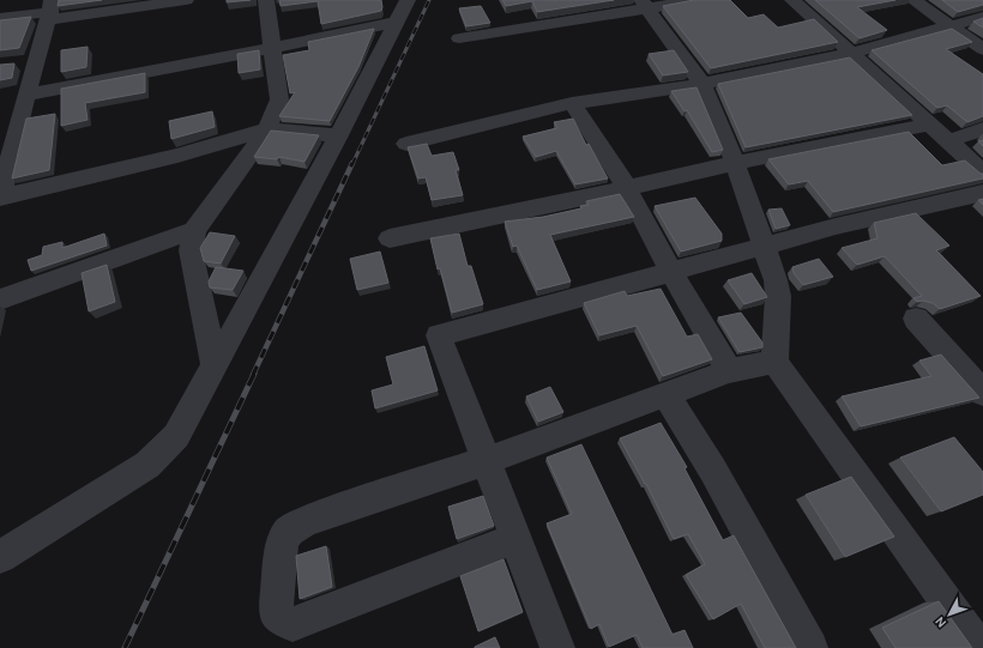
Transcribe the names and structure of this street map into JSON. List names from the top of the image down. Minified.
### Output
{"north":"bottom left"}
